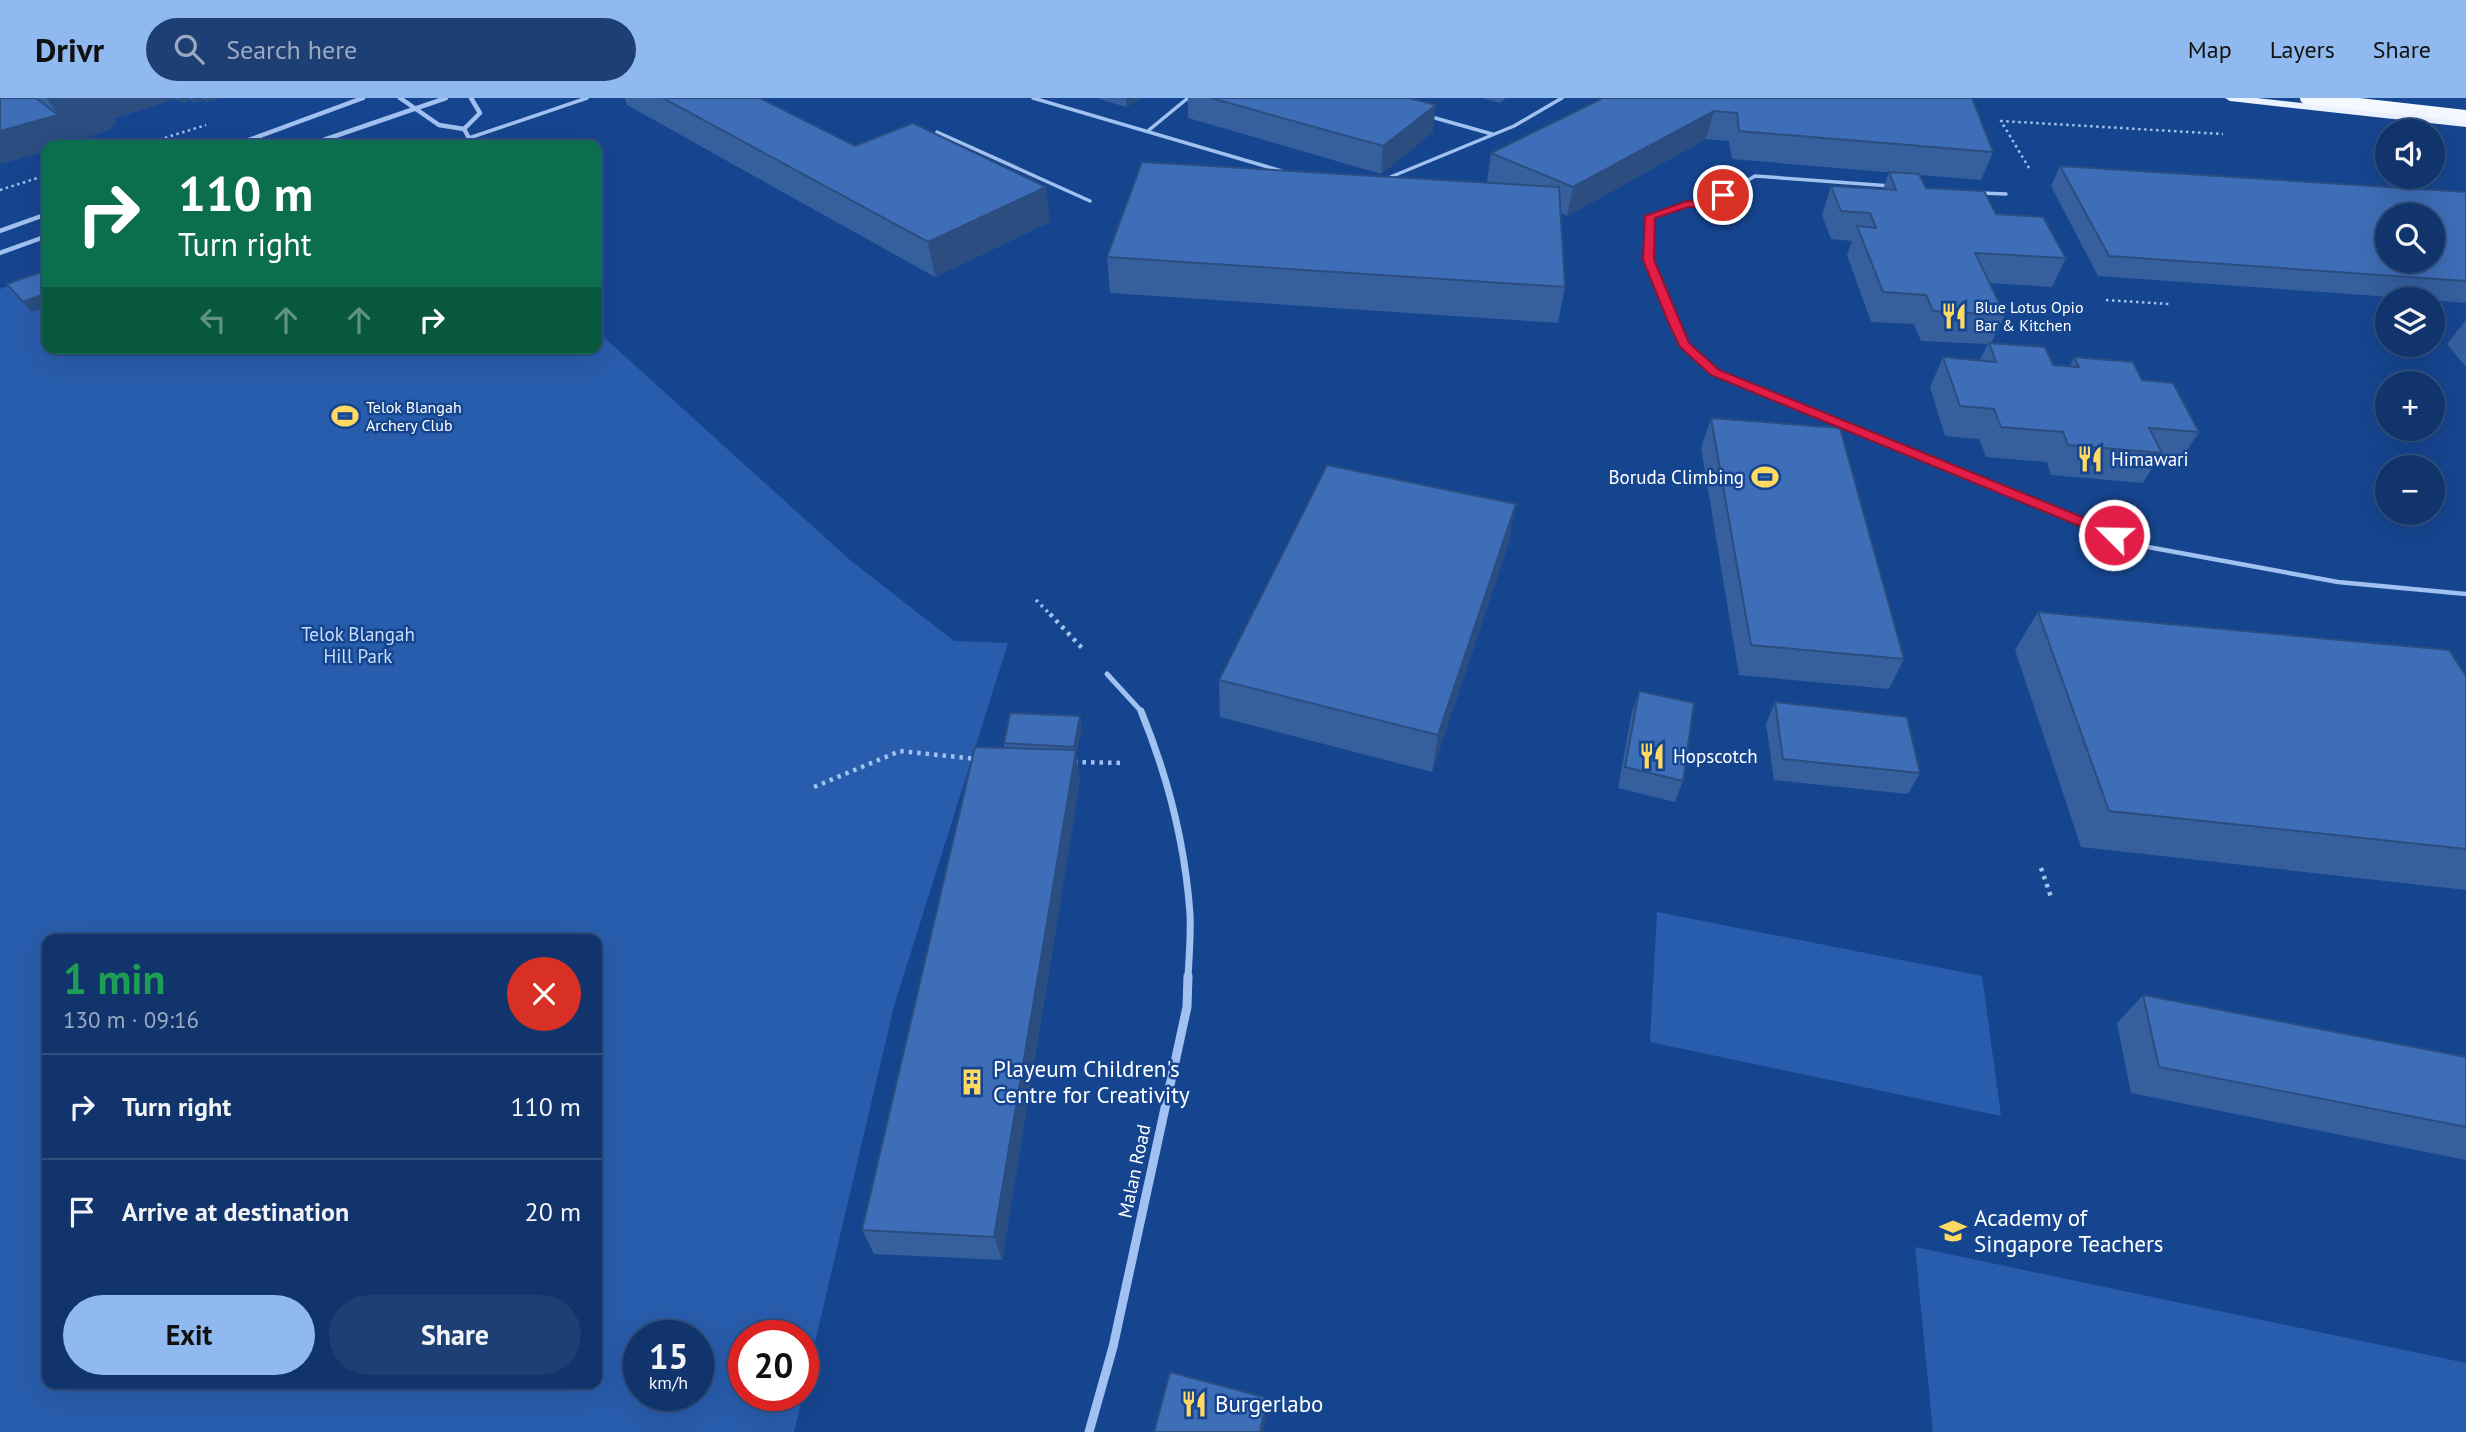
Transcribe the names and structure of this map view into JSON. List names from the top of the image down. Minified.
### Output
{"streets":{"street":["Malan Road"]},"parks":["Telok Blangah Hill Park"],"places":{"restaurant":["Blue Lotus Opio Bar & Kitchen","Himawari","Hopscotch","Burgerlabo"],"sports":["Telok Blangah Archery Club","Boruda Climbing"],"building":["Playeum Children's Centre for Creativity"],"school or university":["Academy of Singapore Teachers"]},"page":{"header":"Drivr","search":"Search here","nav":["Map","Layers","Share"],"map_buttons":["+","−"],"turn":["110 m","Turn right"],"heading":["1 min","130 m · 09:16"],"list":[{"name":"Turn right","value":"110 m"},{"name":"Arrive at destination","value":"20 m"}],"buttons":["Exit","Share"],"speed":"15 km/h","limit":"20"}}
